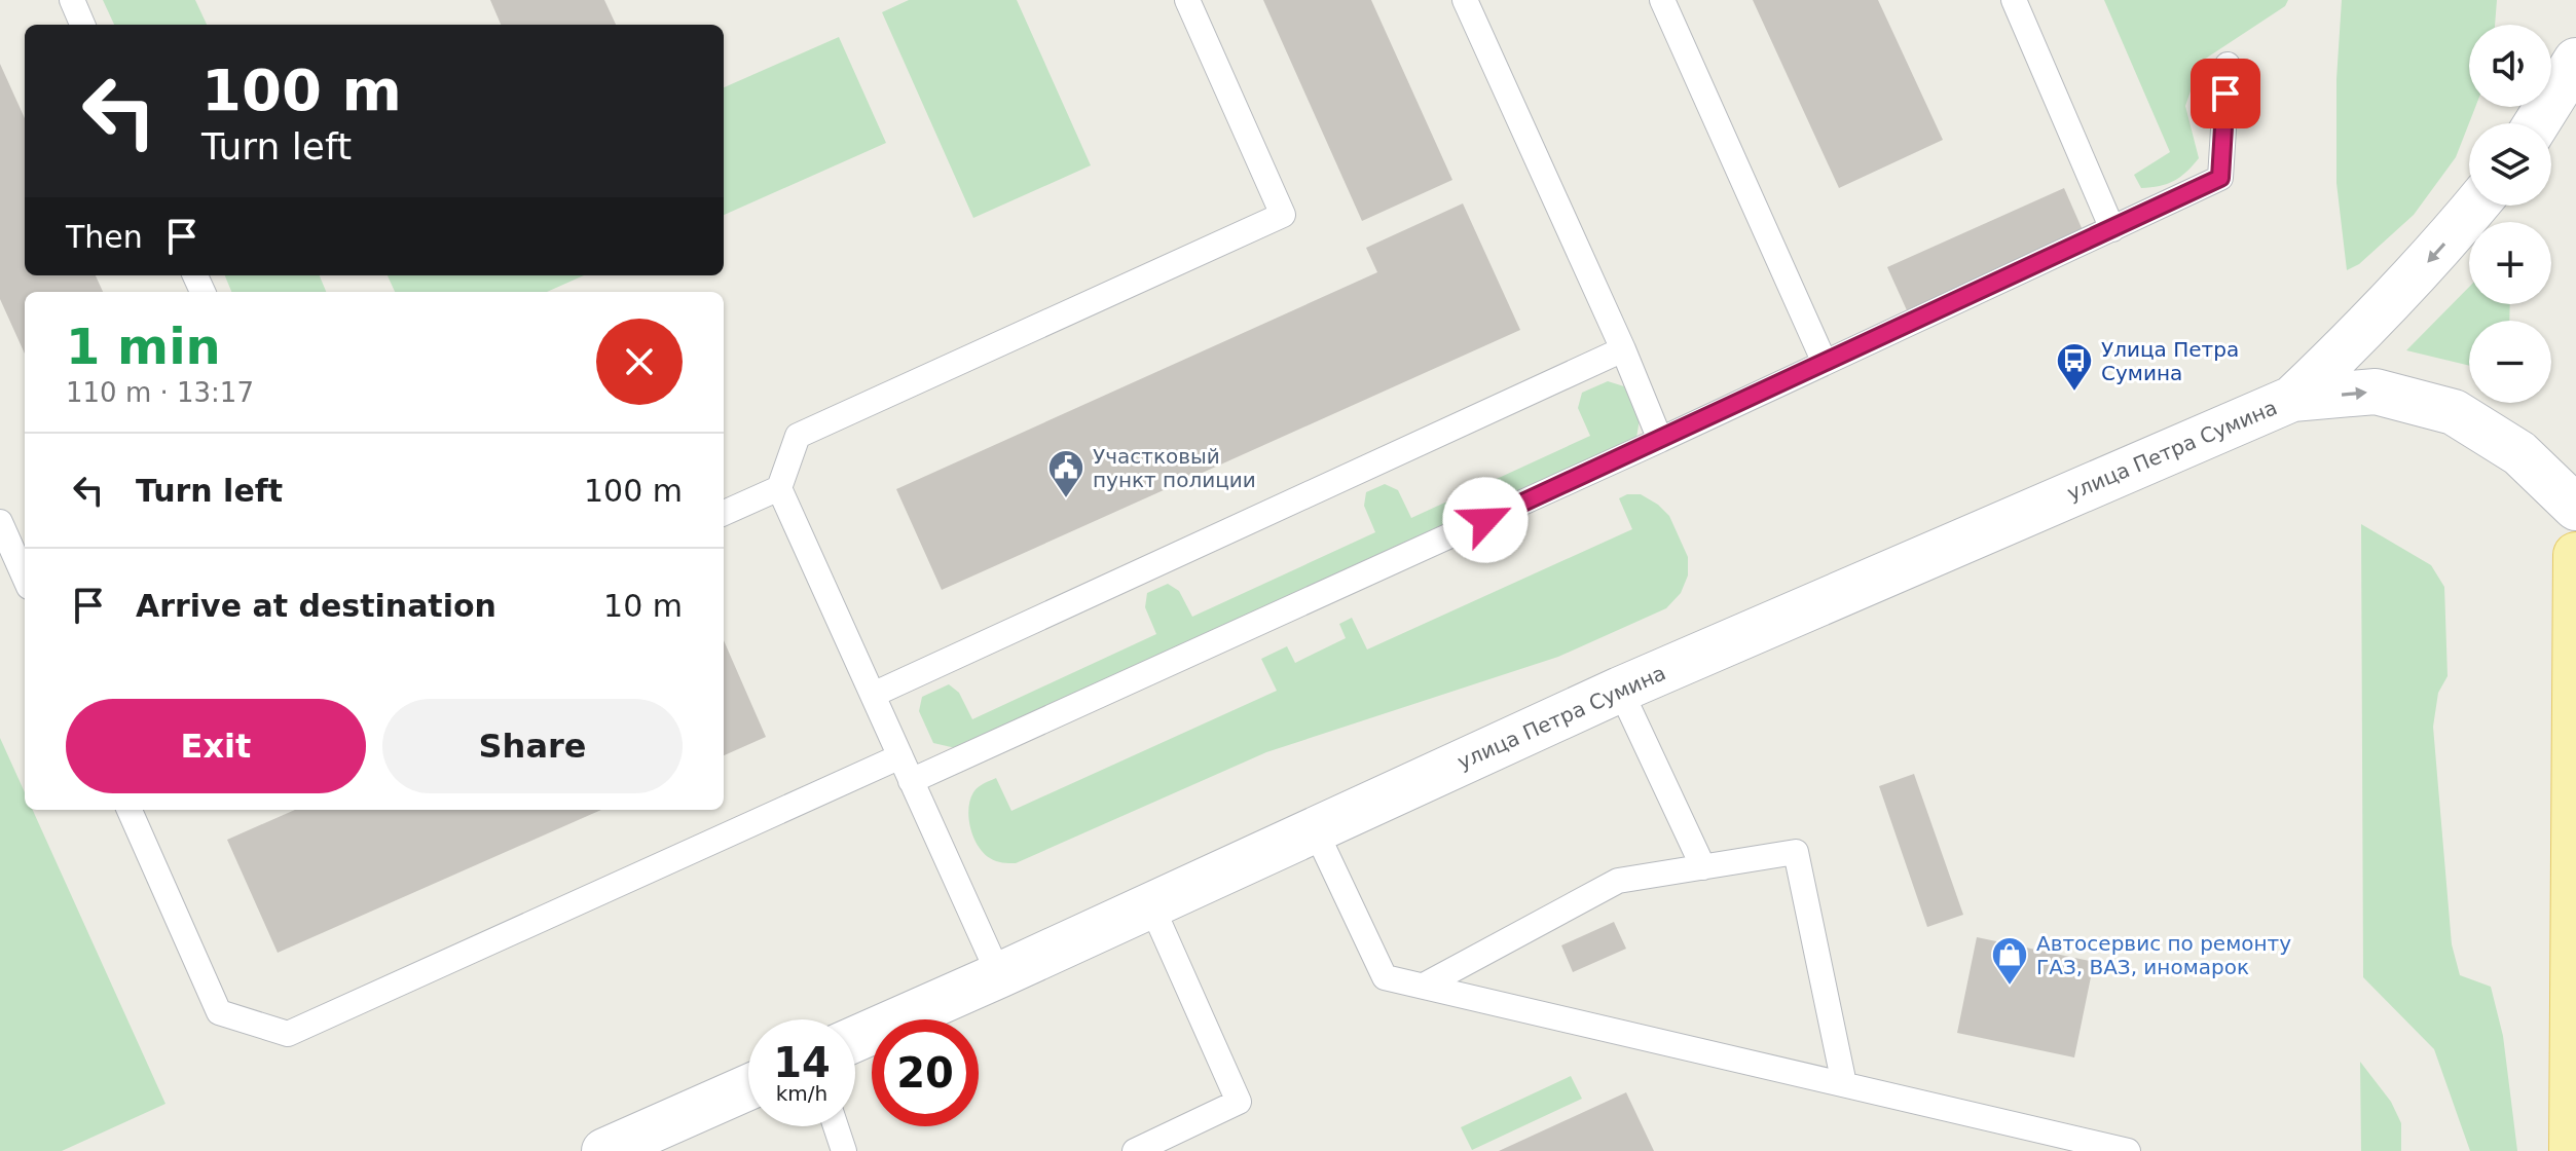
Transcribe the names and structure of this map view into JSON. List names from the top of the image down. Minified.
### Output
{"streets":{"street":["улица Петра Сумина"]},"places":{"bus stop":["Улица Петра Сумина"],"public building":["Участковый пункт полиции"],"shop":["Автосервис по ремонту ГАЗ, ВАЗ, иномарок"]},"page":{"map_buttons":["+","−"],"turn":["100 m","Turn left"],"then":"Then","heading":["1 min","110 m · 13:17"],"list":[{"name":"Turn left","value":"100 m"},{"name":"Arrive at destination","value":"10 m"}],"buttons":["Exit","Share"],"speed":"14 km/h","limit":"20"}}
